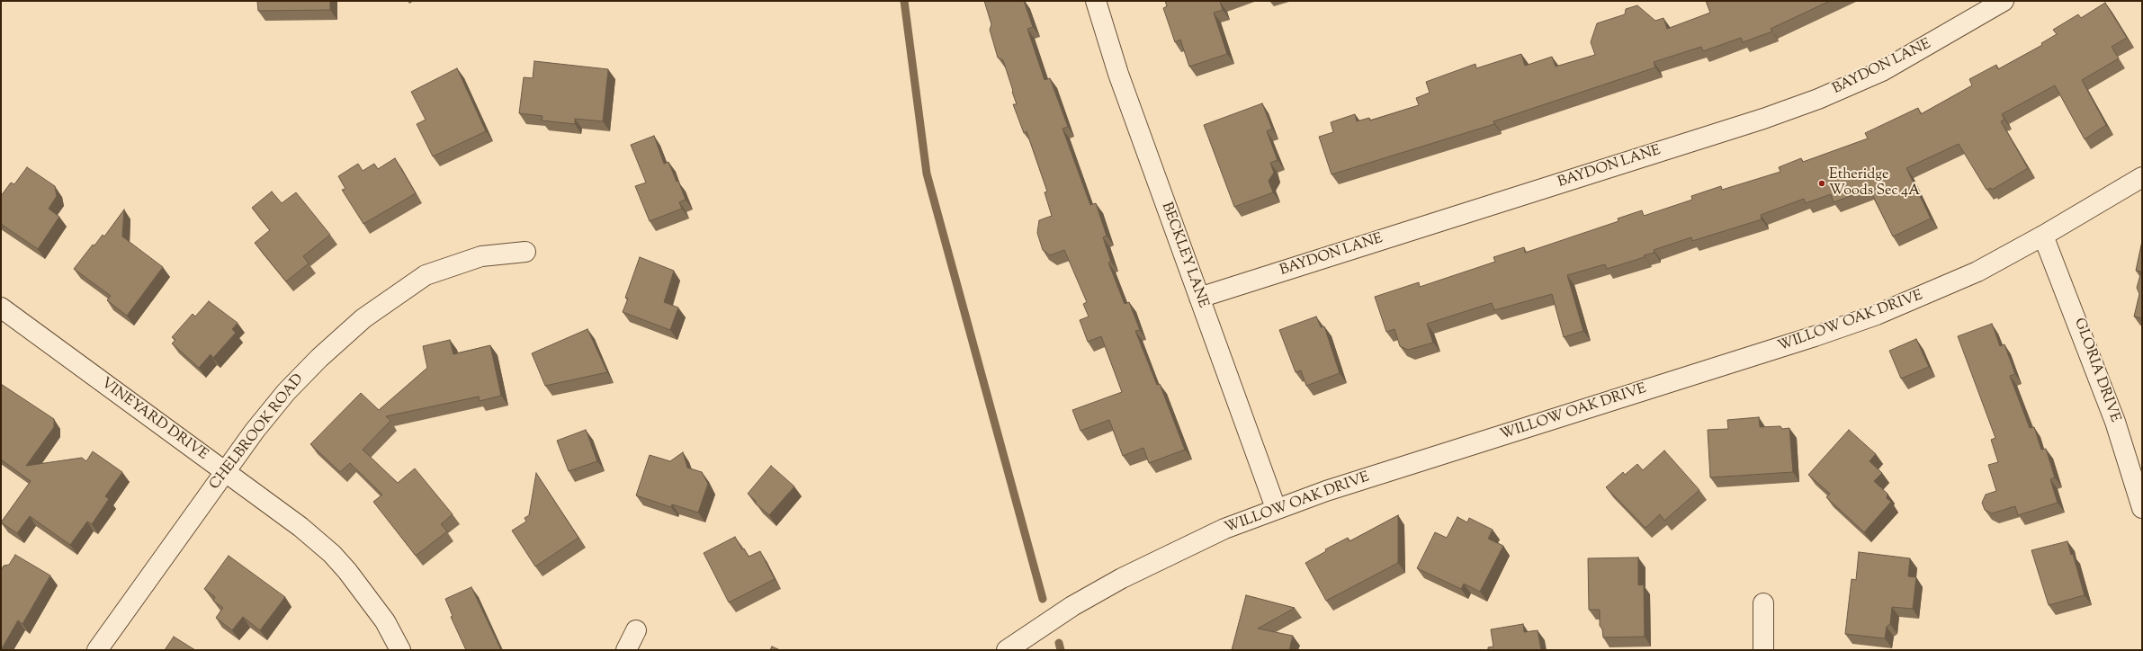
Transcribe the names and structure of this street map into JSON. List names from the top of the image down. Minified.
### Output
{"streets":{"street":["BAYDON LANE","BECKLEY LANE","WILLOW OAK DRIVE","GLORIA DRIVE","VINEYARD DRIVE","CHELBROOK ROAD"]},"crossings":[["BAYDON LANE","BECKLEY LANE"],["BECKLEY LANE","WILLOW OAK DRIVE"],["WILLOW OAK DRIVE","GLORIA DRIVE"],["VINEYARD DRIVE","CHELBROOK ROAD"]],"places":["Etheridge Woods Sec 4A"]}
